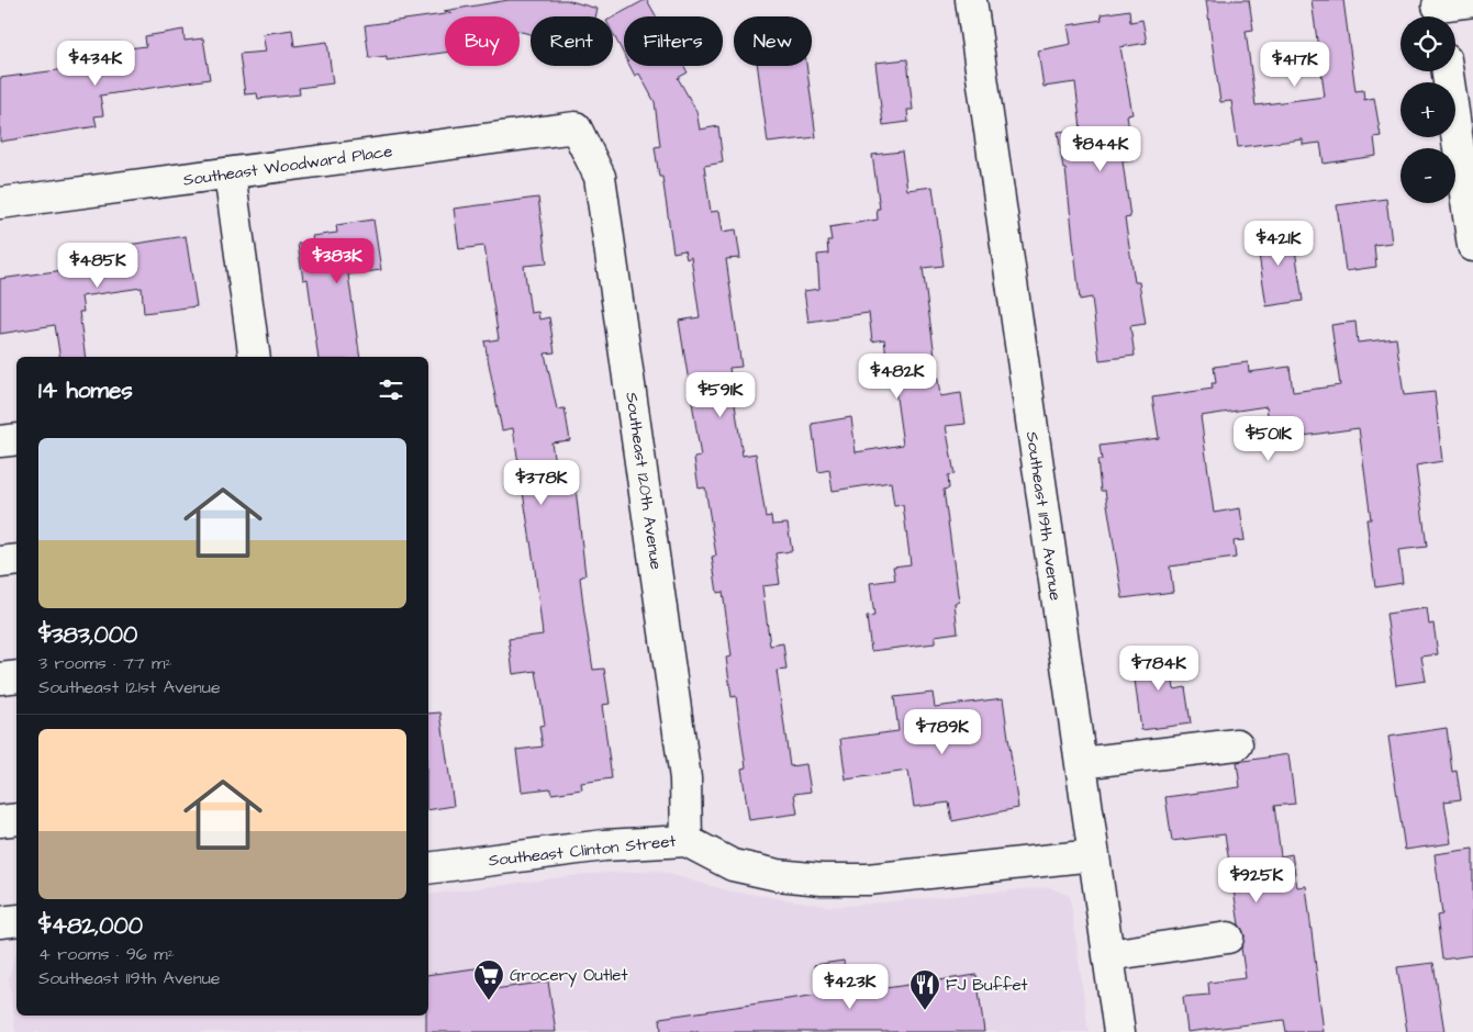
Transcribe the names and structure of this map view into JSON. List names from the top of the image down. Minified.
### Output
{"streets":{"street":["Southeast Woodward Place","Southeast 120th Avenue","Southeast 119th Avenue","Southeast Clinton Street"]},"crossings":[["Southeast Woodward Place","Southeast 120th Avenue"],["Southeast 120th Avenue","Southeast Clinton Street"],["Southeast 119th Avenue","Southeast Clinton Street"]],"places":{"supermarket":["Grocery Outlet"],"restaurant":["FJ Buffet"]},"page":{"map_buttons":["+","−"],"chip":["Buy","Rent","Filters","New"],"price":["$434K","$417K","$844K","$421K","$383K","$485K","$482K","$591K","$501K","$378K","$784K","$789K","$925K","$423K"],"heading":"14 homes","list":[{"name":"$383,000","note":"3 rooms · 77 m² · Southeast 121st Avenue"},{"name":"$482,000","note":"4 rooms · 96 m² · Southeast 119th Avenue"}]}}
